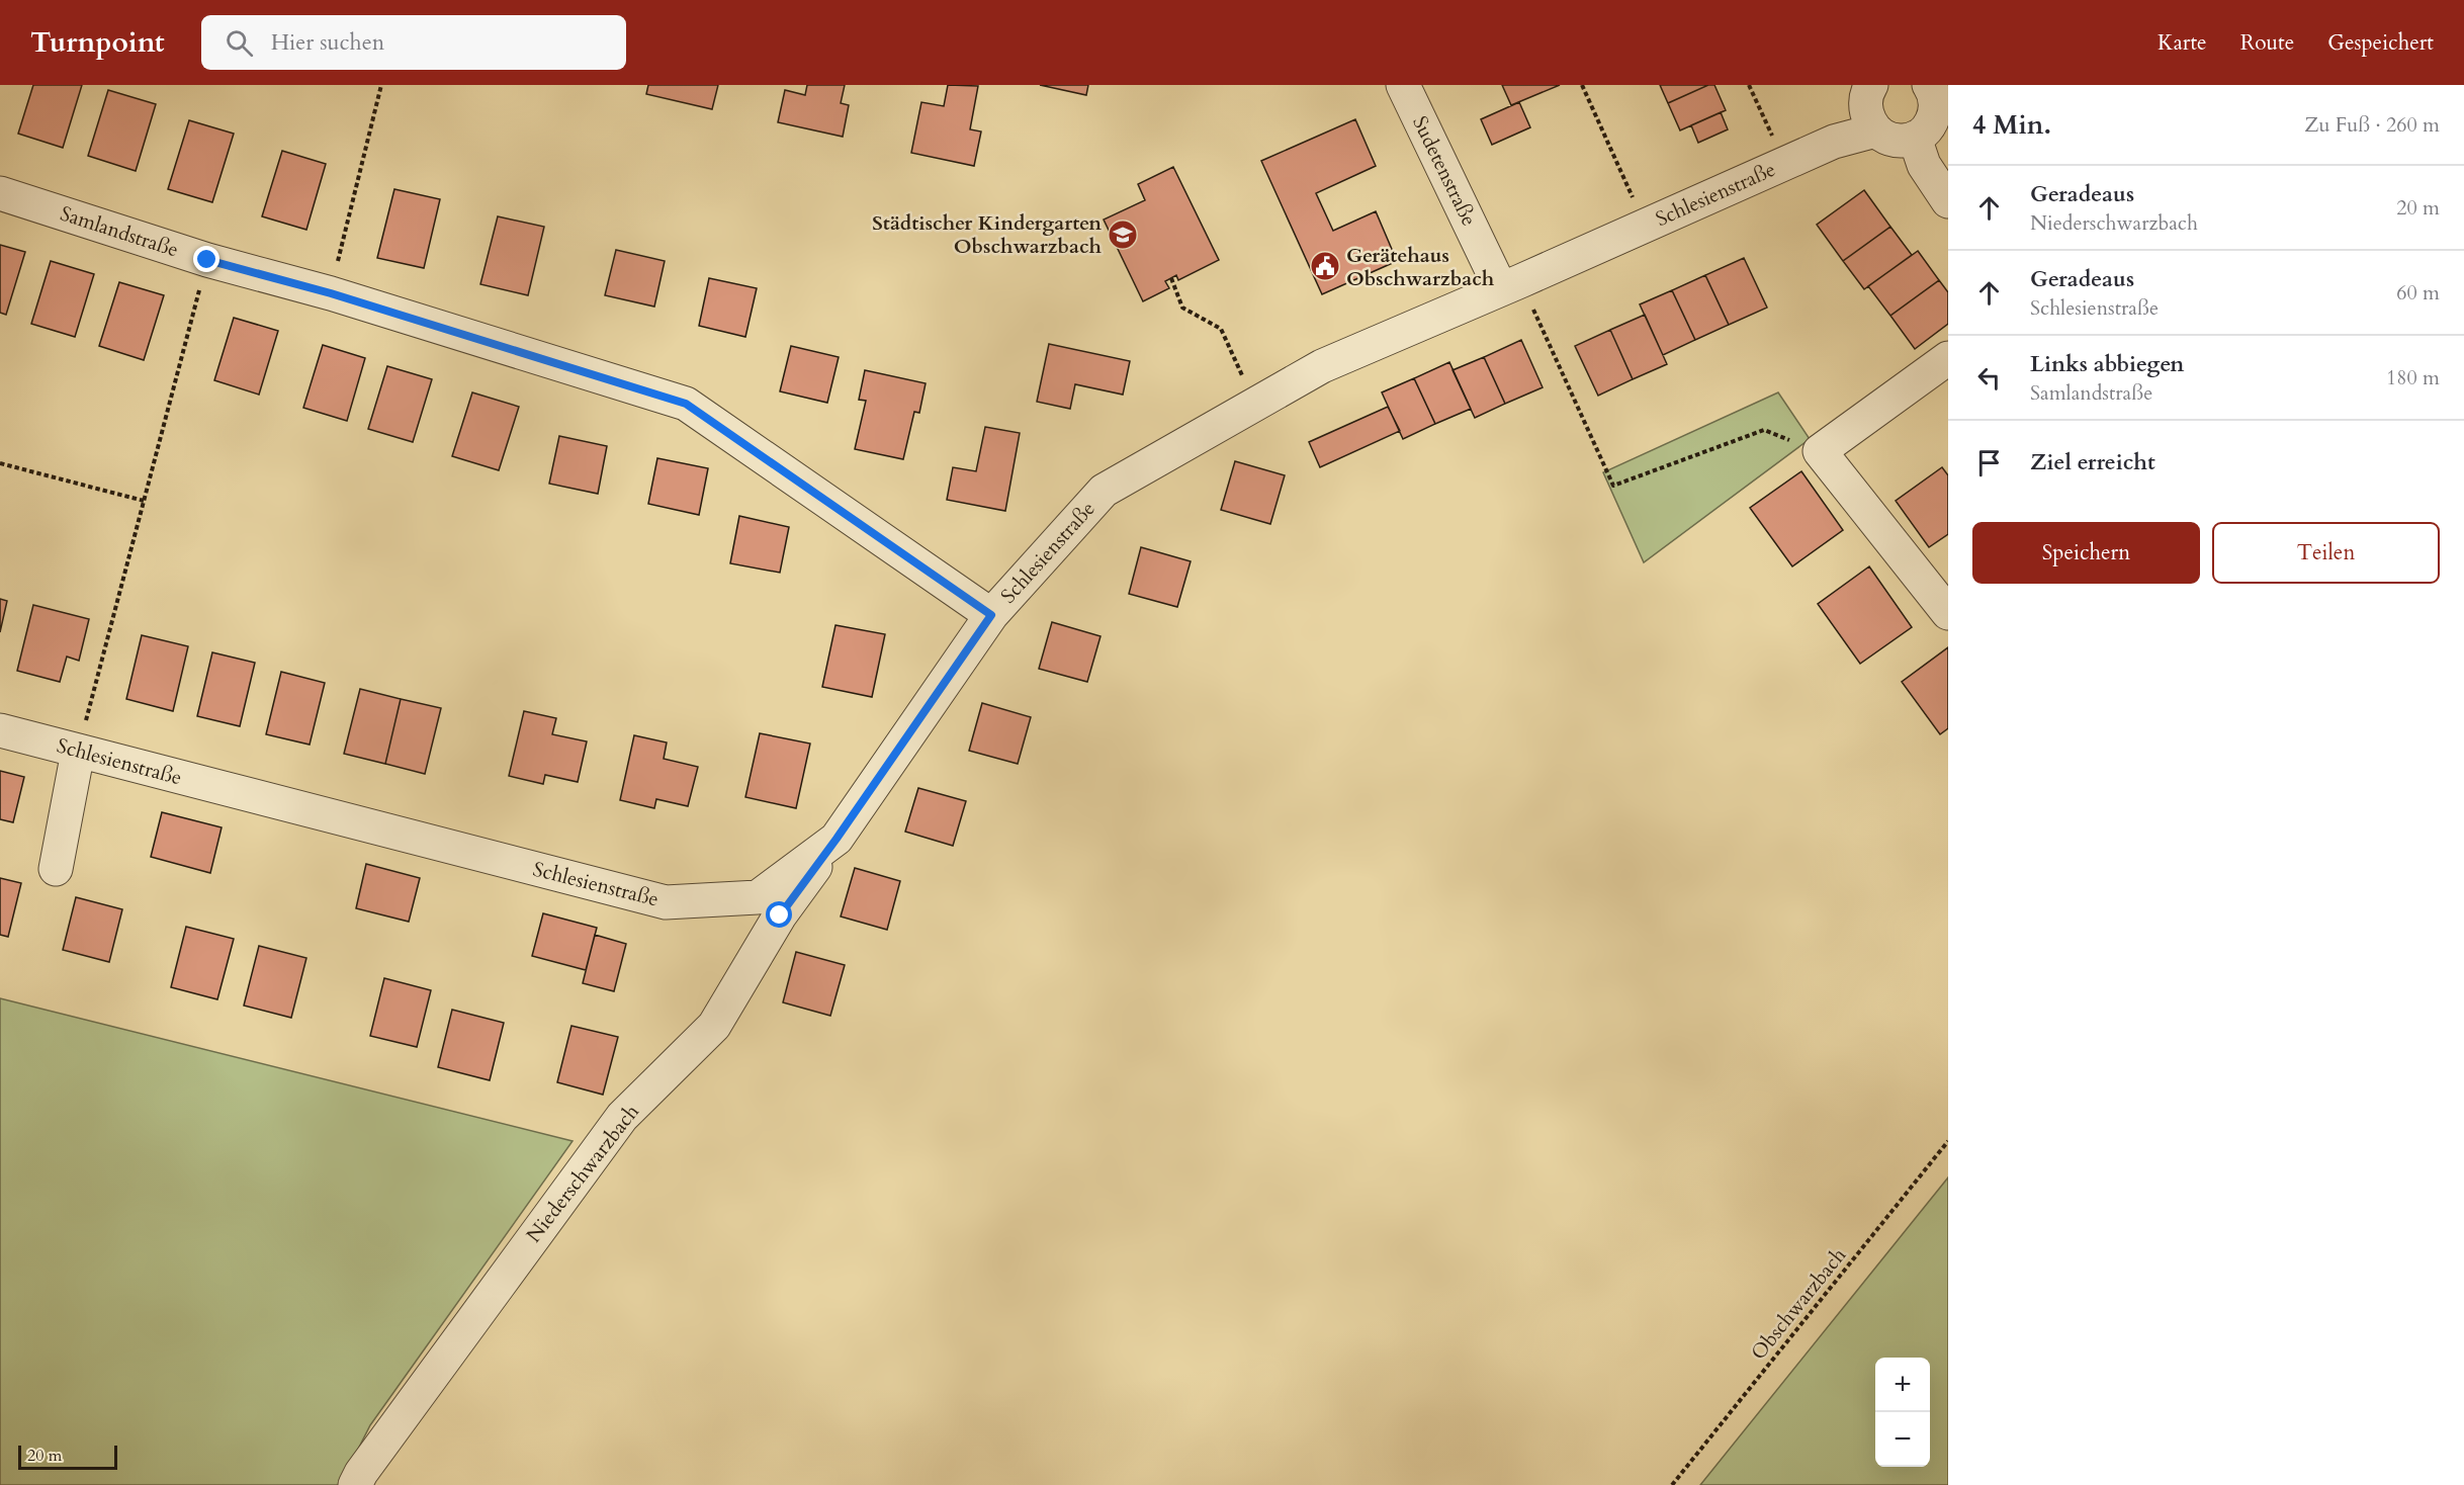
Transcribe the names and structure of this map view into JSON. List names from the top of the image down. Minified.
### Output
{"streets":{"street":["Sudetenstraße","Schlesienstraße","Samlandstraße","Niederschwarzbach"],"path":["Obschwarzbach"]},"crossings":[["Sudetenstraße","Schlesienstraße"],["Schlesienstraße","Samlandstraße"],["Schlesienstraße","Niederschwarzbach"]],"places":{"school or university":["Städtischer Kindergarten Obschwarzbach"],"public building":["Gerätehaus Obschwarzbach"]},"scale_bar":"20 m","page":{"header":"Turnpoint","search":"Hier suchen","nav":["Karte","Route","Gespeichert"],"heading":["4 Min.","Zu Fuß · 260 m"],"list":[["Geradeaus","Niederschwarzbach","20 m"],["Geradeaus","Schlesienstraße","60 m"],["Links abbiegen","Samlandstraße","180 m"],"Ziel erreicht"],"buttons":["Speichern","Teilen"],"map_buttons":["+","−"],"scale":"20 m"}}
